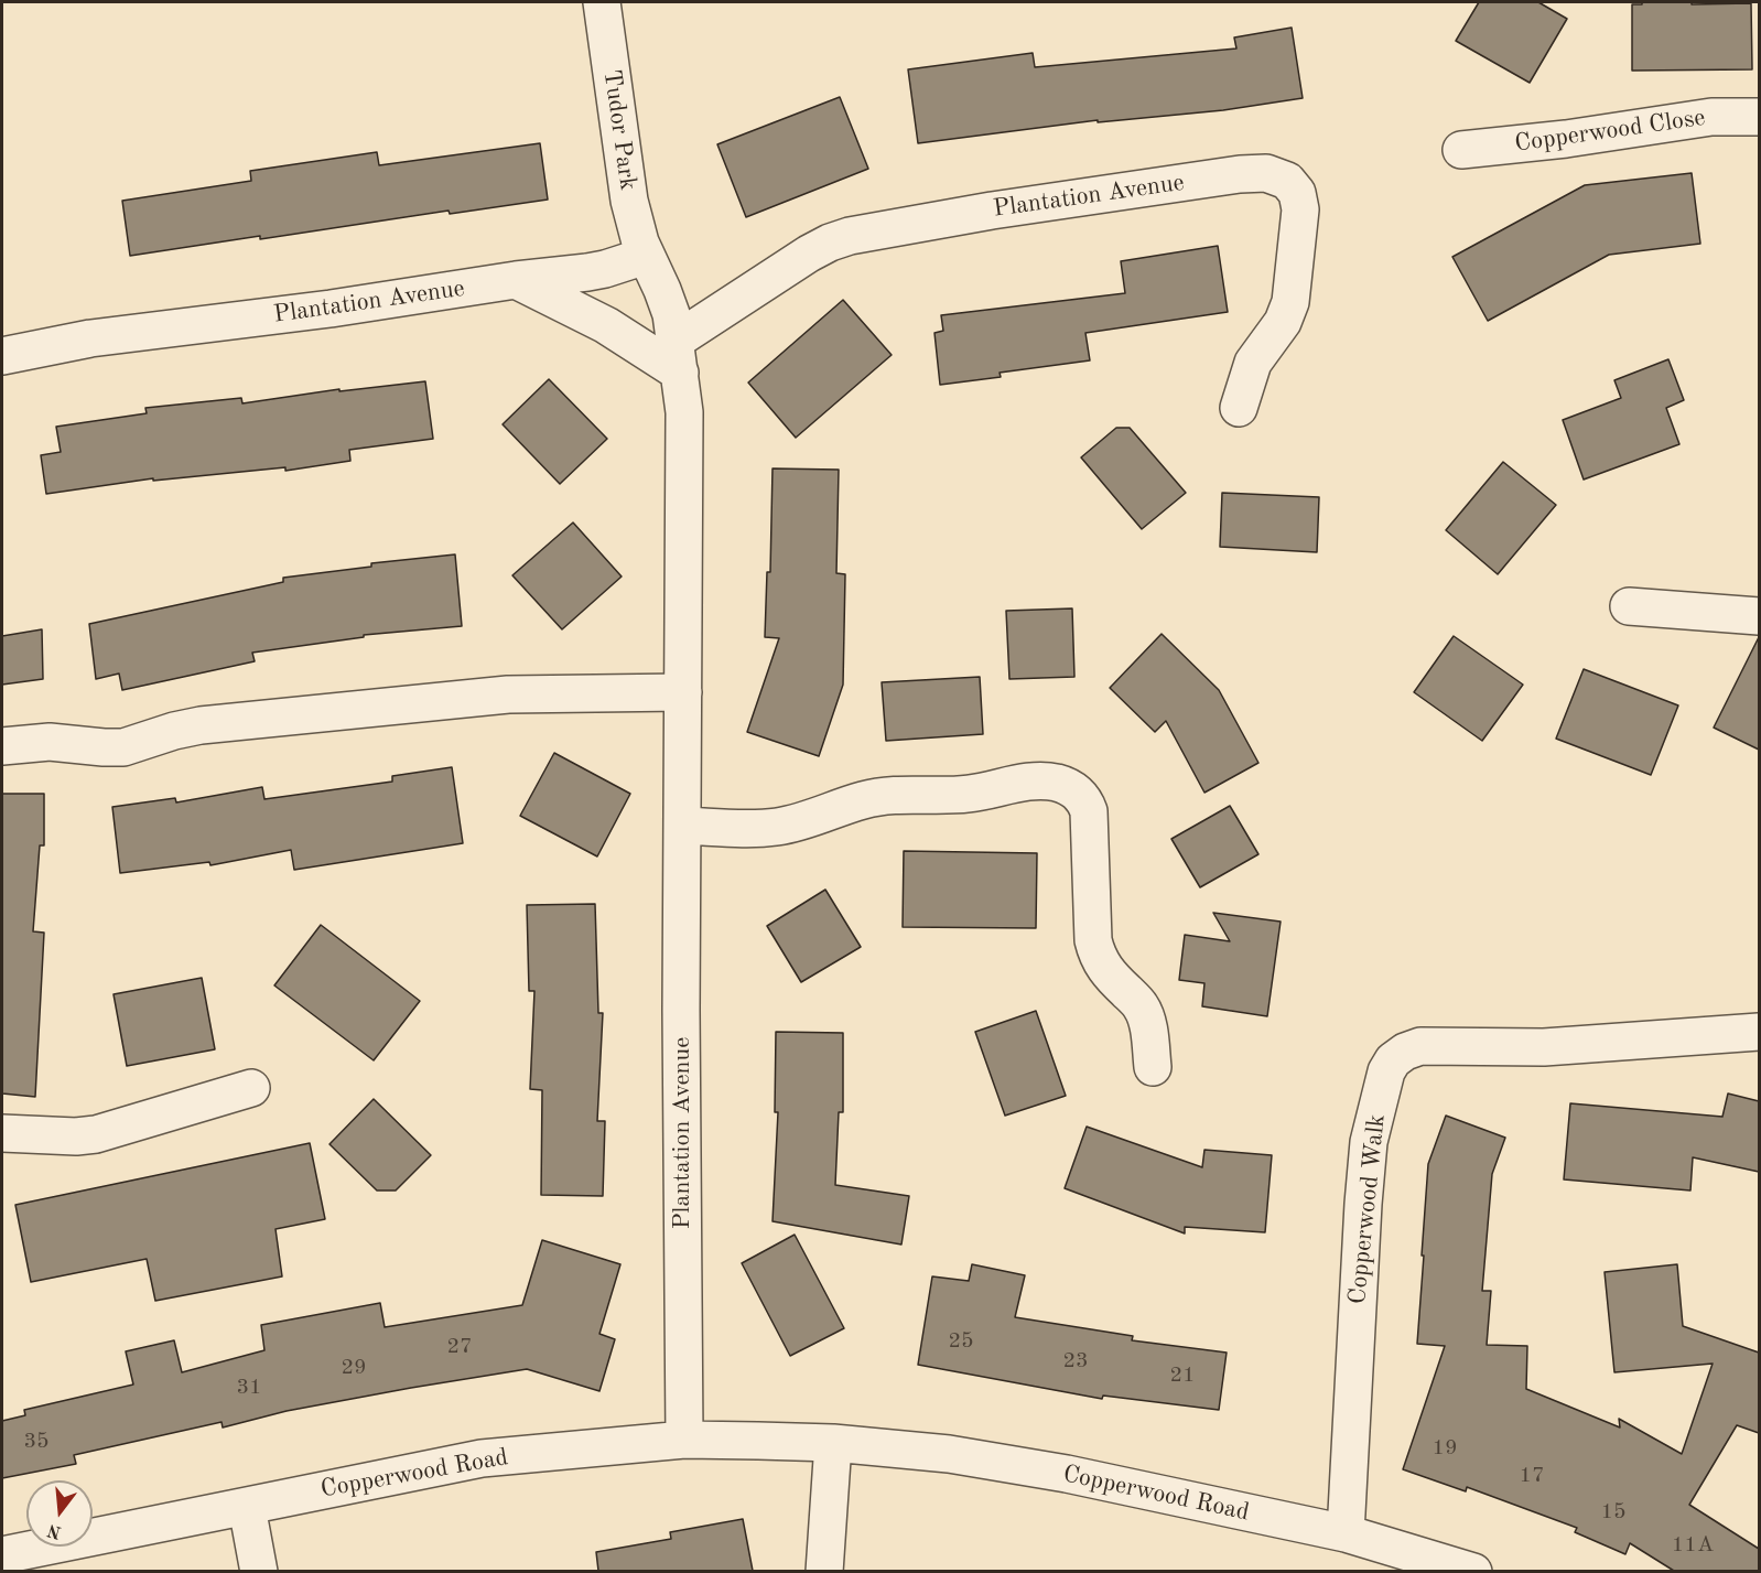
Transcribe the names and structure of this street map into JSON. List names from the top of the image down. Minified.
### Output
{"streets":{"street":["Tudor Park","Copperwood Close","Plantation Avenue","Copperwood Walk","Copperwood Road"]},"crossings":[["Tudor Park","Plantation Avenue"],["Plantation Avenue","Copperwood Road"],["Copperwood Walk","Copperwood Road"]],"house_numbers":["25","27","23","29","21","31","35","19","17","15","11A"],"north":"bottom"}
